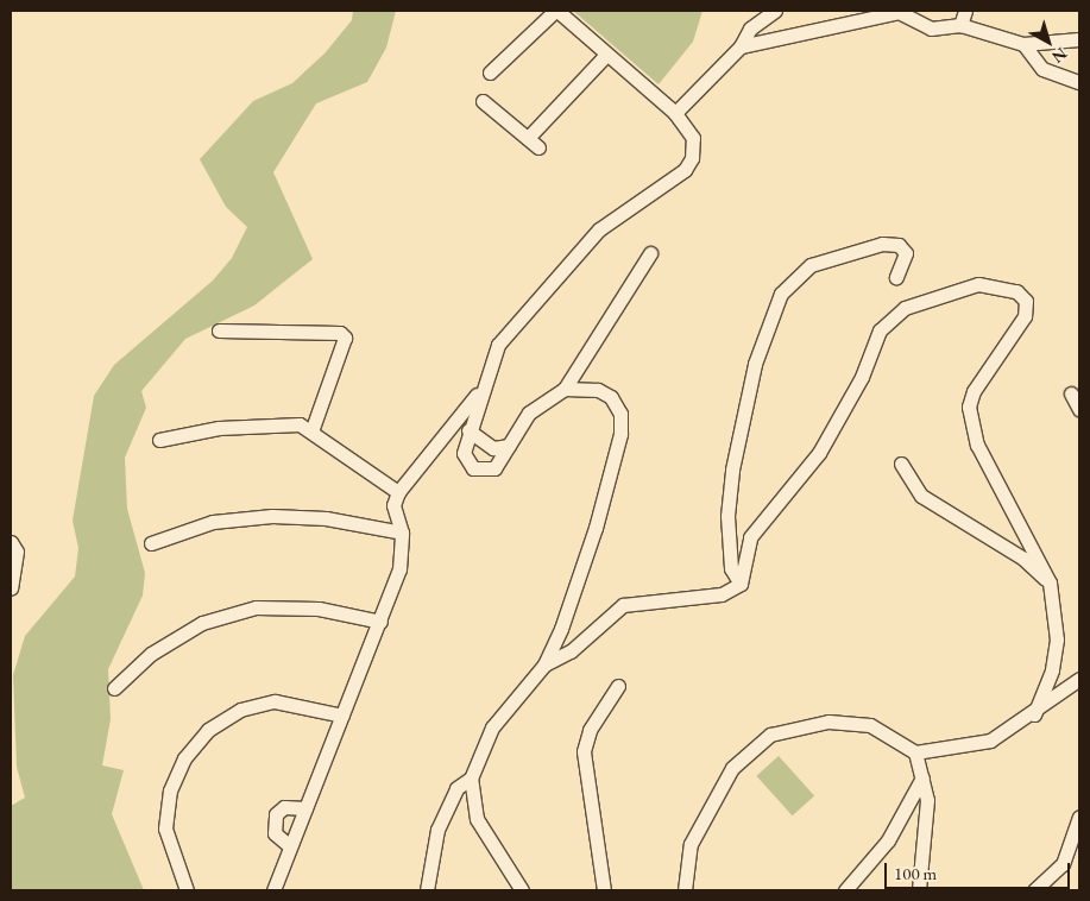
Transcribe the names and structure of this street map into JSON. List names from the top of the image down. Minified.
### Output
{"scale_bar":"100 m","north":"bottom right"}
